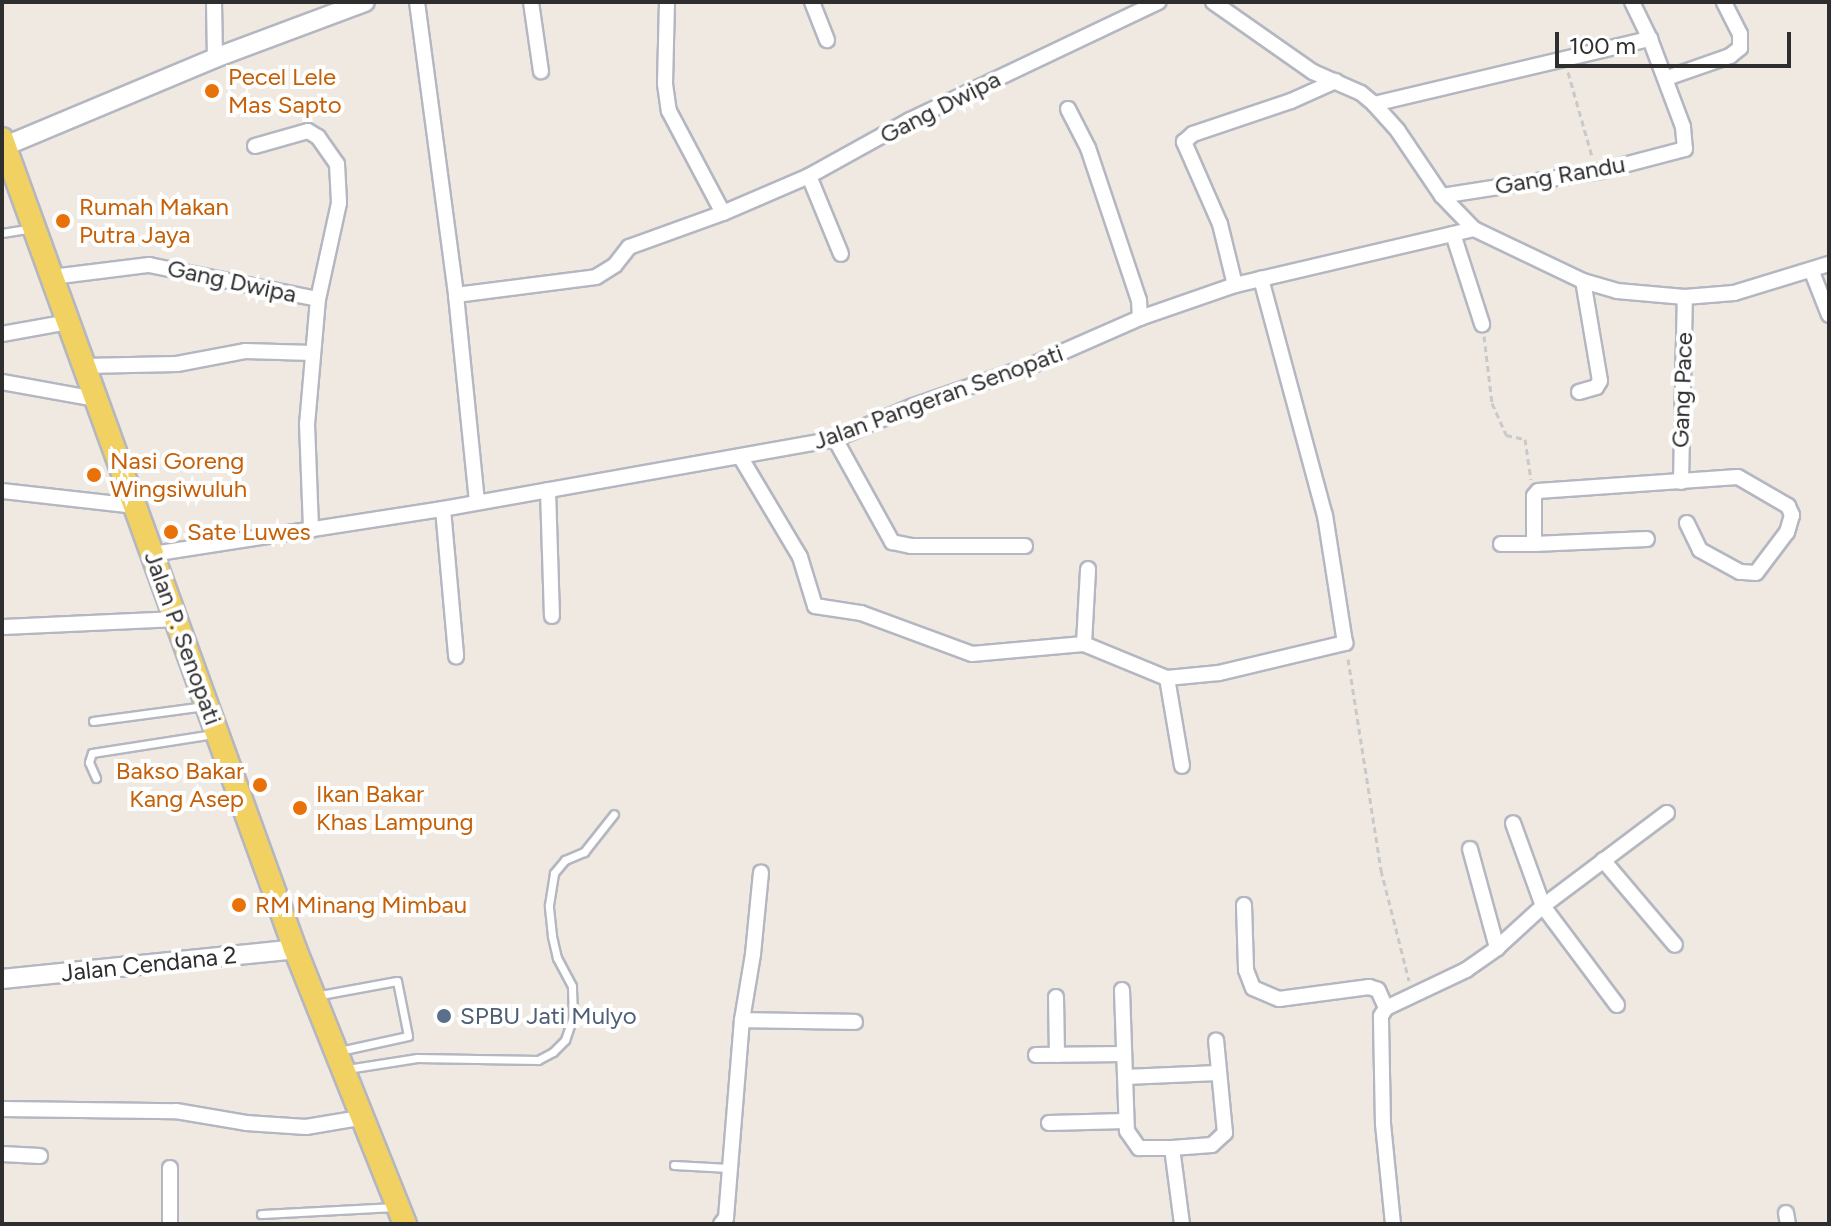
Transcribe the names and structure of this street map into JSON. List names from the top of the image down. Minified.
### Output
{"streets":{"main road":["Jalan P. Senopati"],"street":["Gang Dwipa","Gang Randu","Gang Pace","Jalan Pangeran Senopati","Jalan Cendana 2"]},"crossings":[["Gang Dwipa","Jalan P. Senopati"],["Jalan Pangeran Senopati","Jalan P. Senopati"],["Jalan P. Senopati","Jalan Cendana 2"]],"places":["Pecel Lele Mas Sapto","Rumah Makan Putra Jaya","Nasi Goreng Wingsiwuluh","Sate Luwes","Bakso Bakar Kang Asep","Ikan Bakar Khas Lampung","RM Minang Mimbau","SPBU Jati Mulyo"],"scale_bar":"100 m"}
